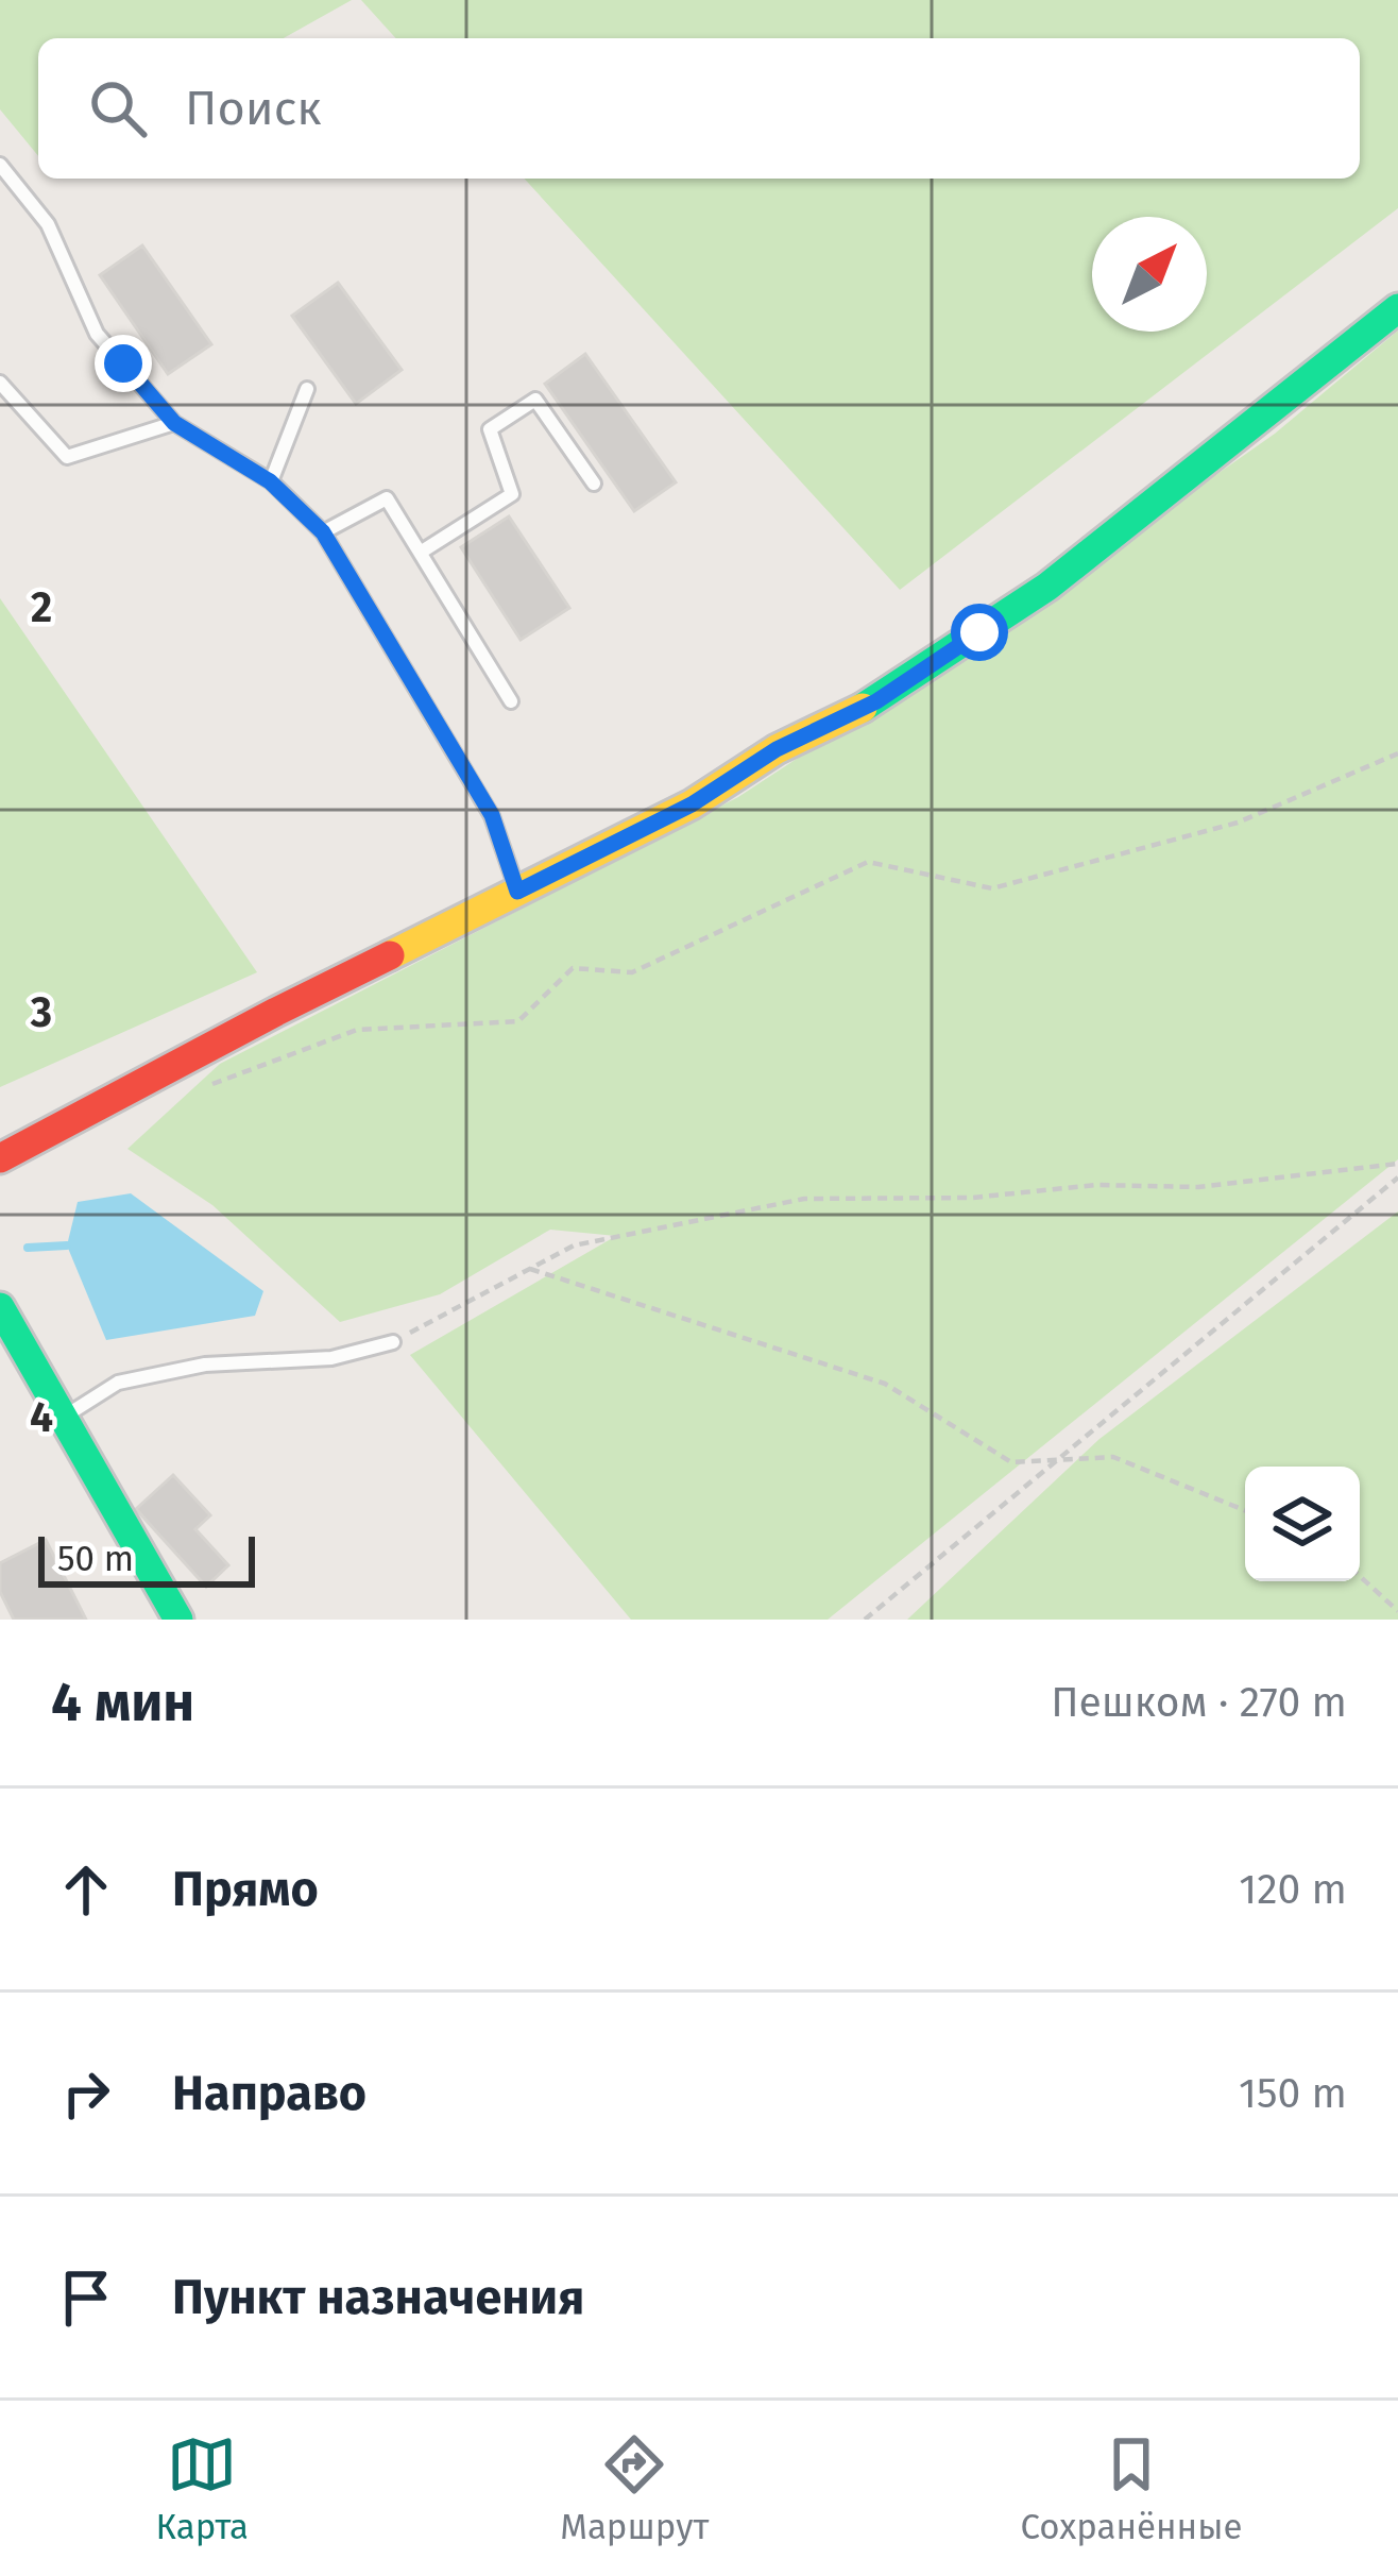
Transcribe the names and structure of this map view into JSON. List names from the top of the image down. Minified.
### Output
{"scale_bar":"50 m","north":"top right","page":{"search":"Поиск","scale":"50 m","heading":["4 мин","Пешком · 270 m"],"list":[["Прямо","120 m"],["Направо","150 m"],"Пункт назначения"],"nav":["Карта","Маршрут","Сохранённые"]},"grid":{"rows":["2","3","4"]}}
